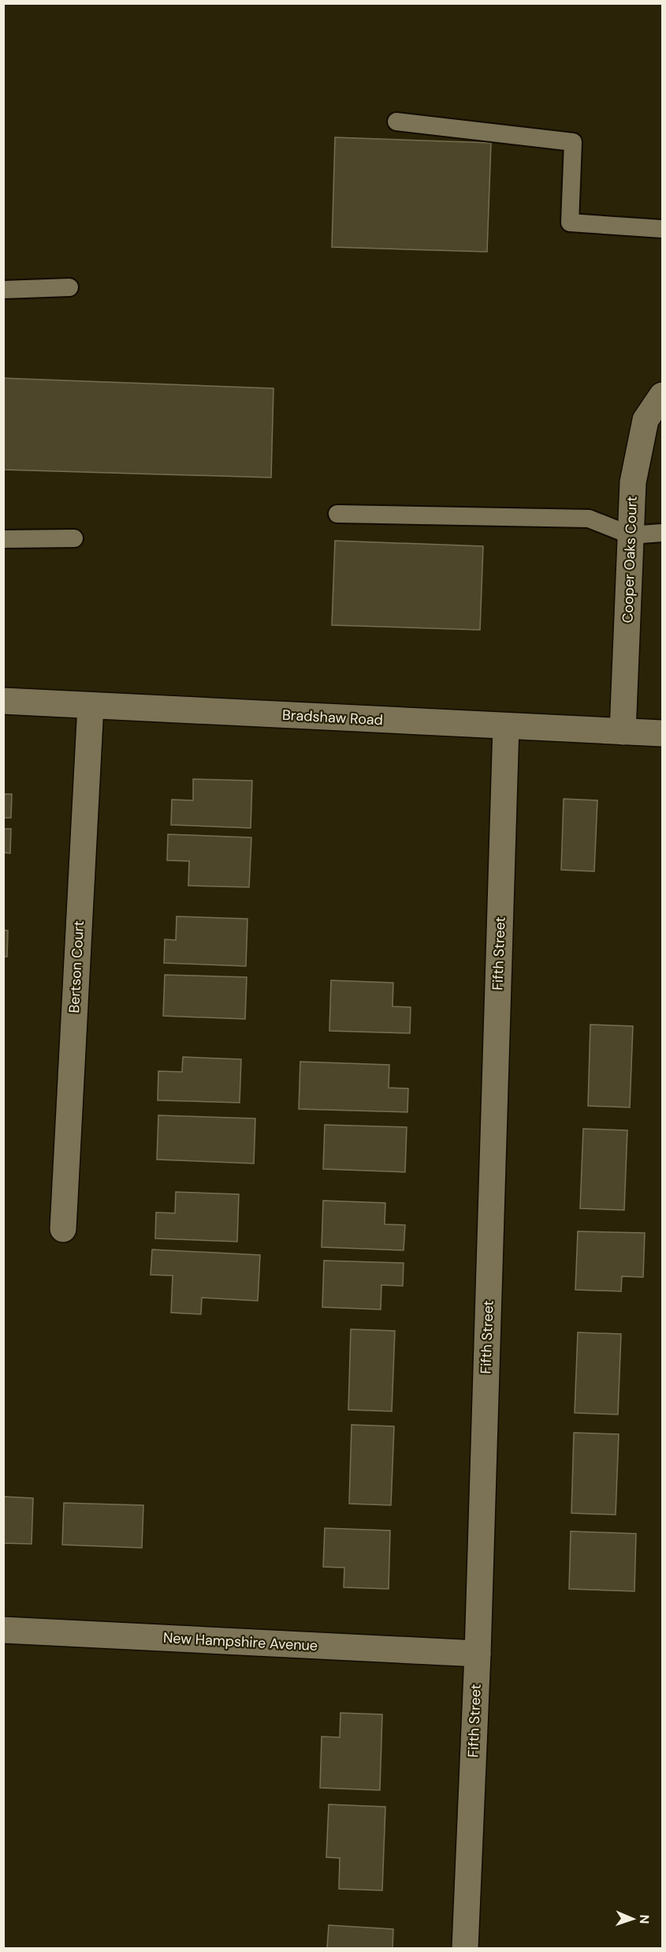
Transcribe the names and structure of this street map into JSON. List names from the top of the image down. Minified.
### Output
{"streets":{"street":["Cooper Oaks Court","Bradshaw Road","Fifth Street","Bertson Court","New Hampshire Avenue"]},"crossings":[["Cooper Oaks Court","Bradshaw Road"],["Bradshaw Road","Fifth Street"],["Bradshaw Road","Bertson Court"],["Fifth Street","New Hampshire Avenue"]],"north":"right"}
